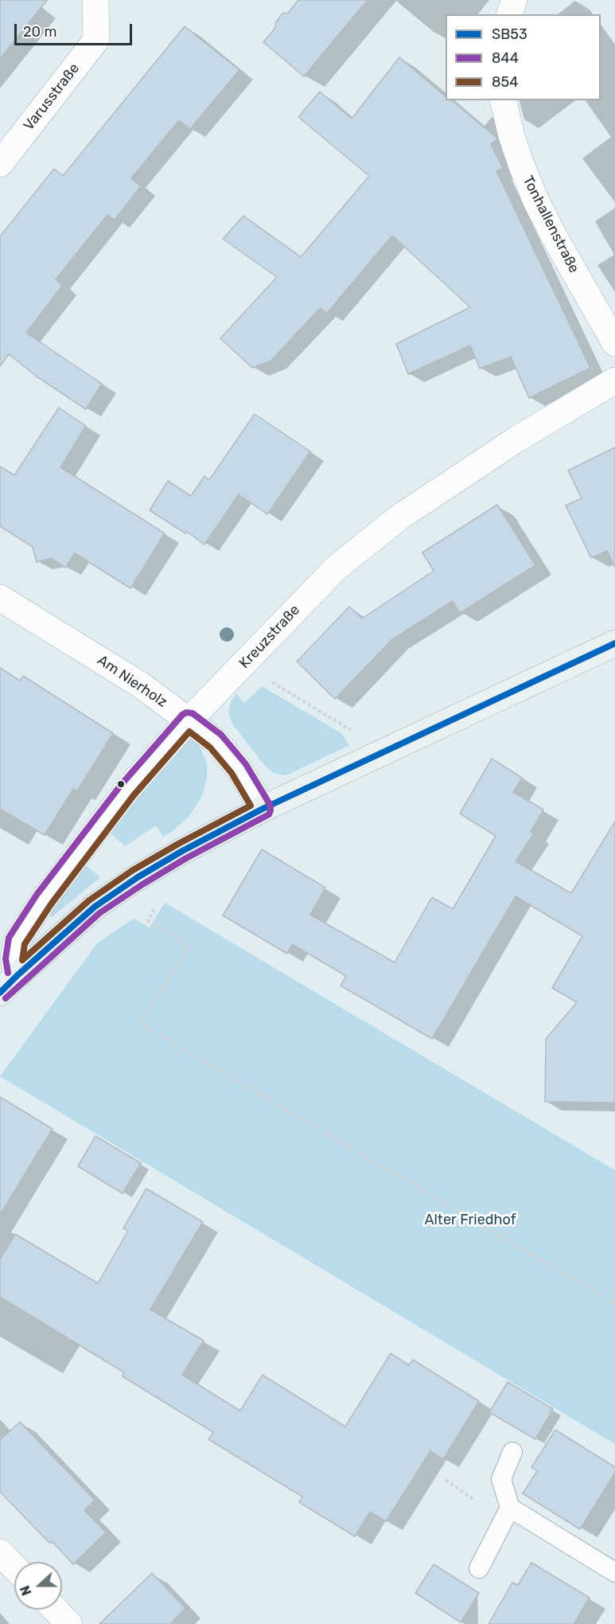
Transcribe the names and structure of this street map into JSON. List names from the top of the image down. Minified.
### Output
{"streets":{"street":["Varusstraße","Tonhallenstraße","Kreuzstraße","Am Nierholz"]},"crossings":[["Kreuzstraße","Am Nierholz"]],"parks":["Alter Friedhof"],"lines":["transit line SB53","transit line 844","transit line 854"],"legend":["SB53","844","854"],"scale_bar":"20 m","north":"left"}
